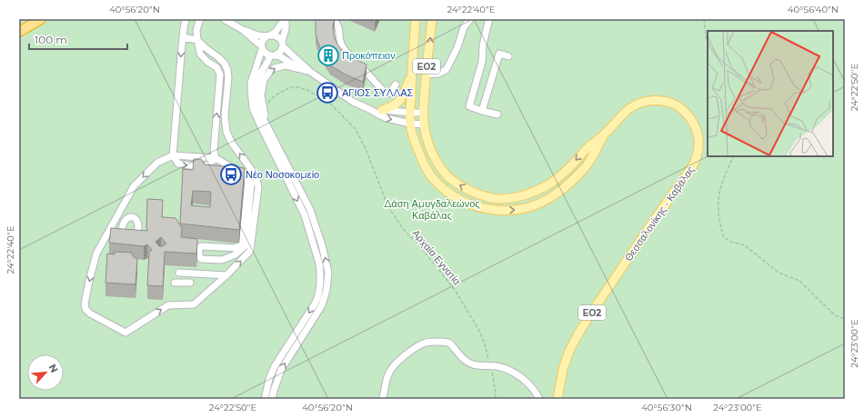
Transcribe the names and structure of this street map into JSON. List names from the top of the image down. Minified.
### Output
{"streets":{"main road":["ΕΟ2","Θεσσαλονίκης - Καβάλας"],"path":["Αρχαία Εγνατία"]},"parks":["Δάση Αμυγδαλεώνος Καβάλας"],"places":{"building":["Προκόπειον"],"bus stop":["ΑΓΙΟΣ ΣΥΛΛΑΣ","Νέο Νοσοκομείο"]},"scale_bar":"100 m","north":"top right","coordinates":["40°56'20\"N","24°22'40\"E","40°56'40\"N","24°22'50\"E","24°23'00\"E","40°56'30\"N"]}
